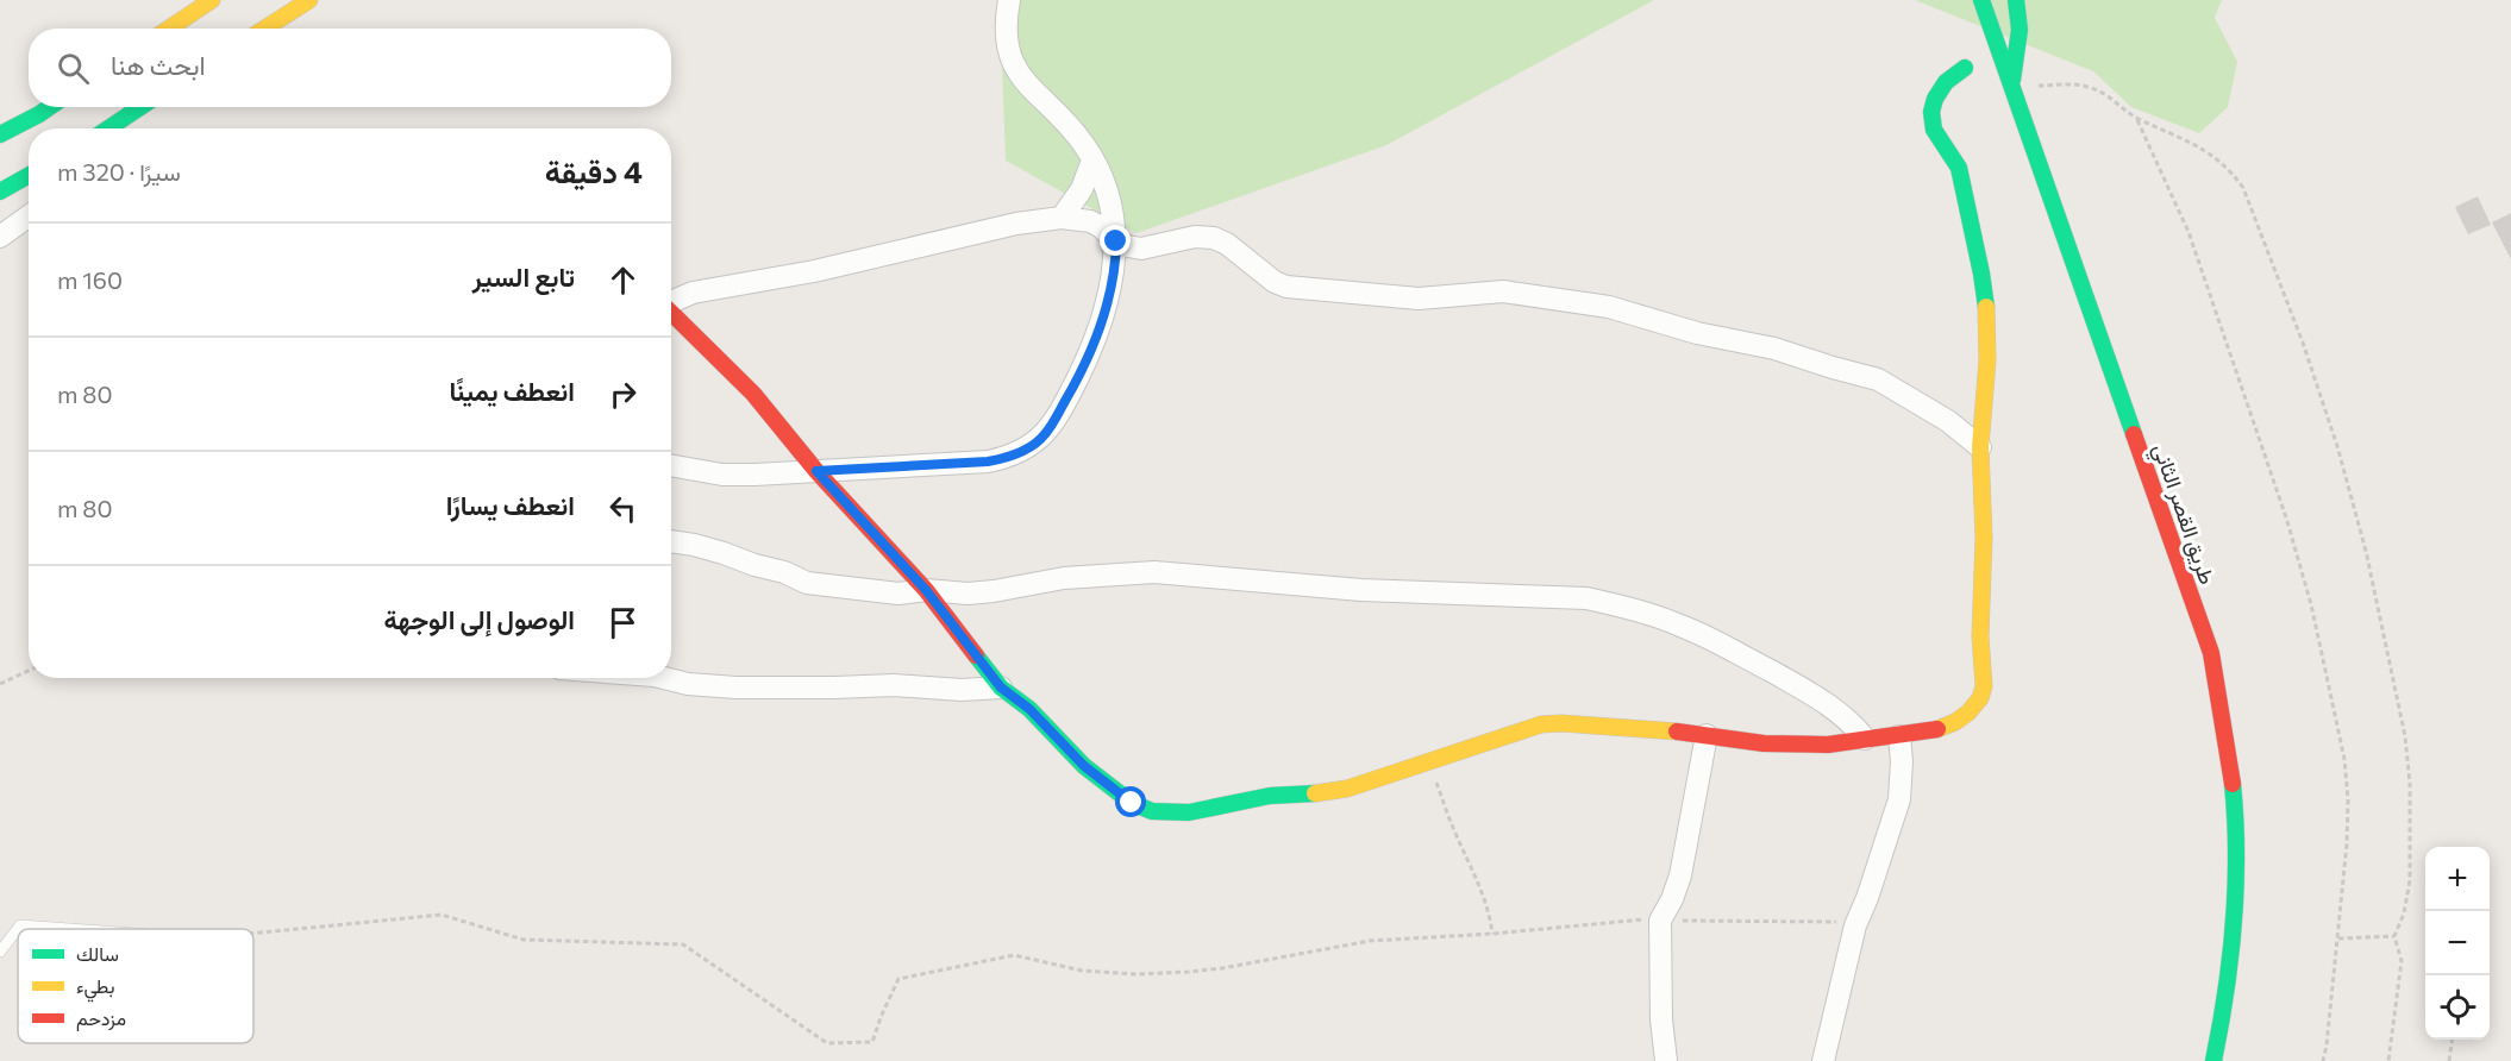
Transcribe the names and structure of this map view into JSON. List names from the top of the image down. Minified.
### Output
{"streets":{"street":["طريق القصر الثاني"]},"legend":["سالك","بطيء","مزدحم"],"page":{"search":"ابحث هنا","heading":["4 دقيقة","سيرًا · 320 m"],"list":[["تابع السير","160 m"],["انعطف يمينًا","80 m"],["انعطف يسارًا","80 m"],"الوصول إلى الوجهة"],"map_buttons":["+","−"]}}
